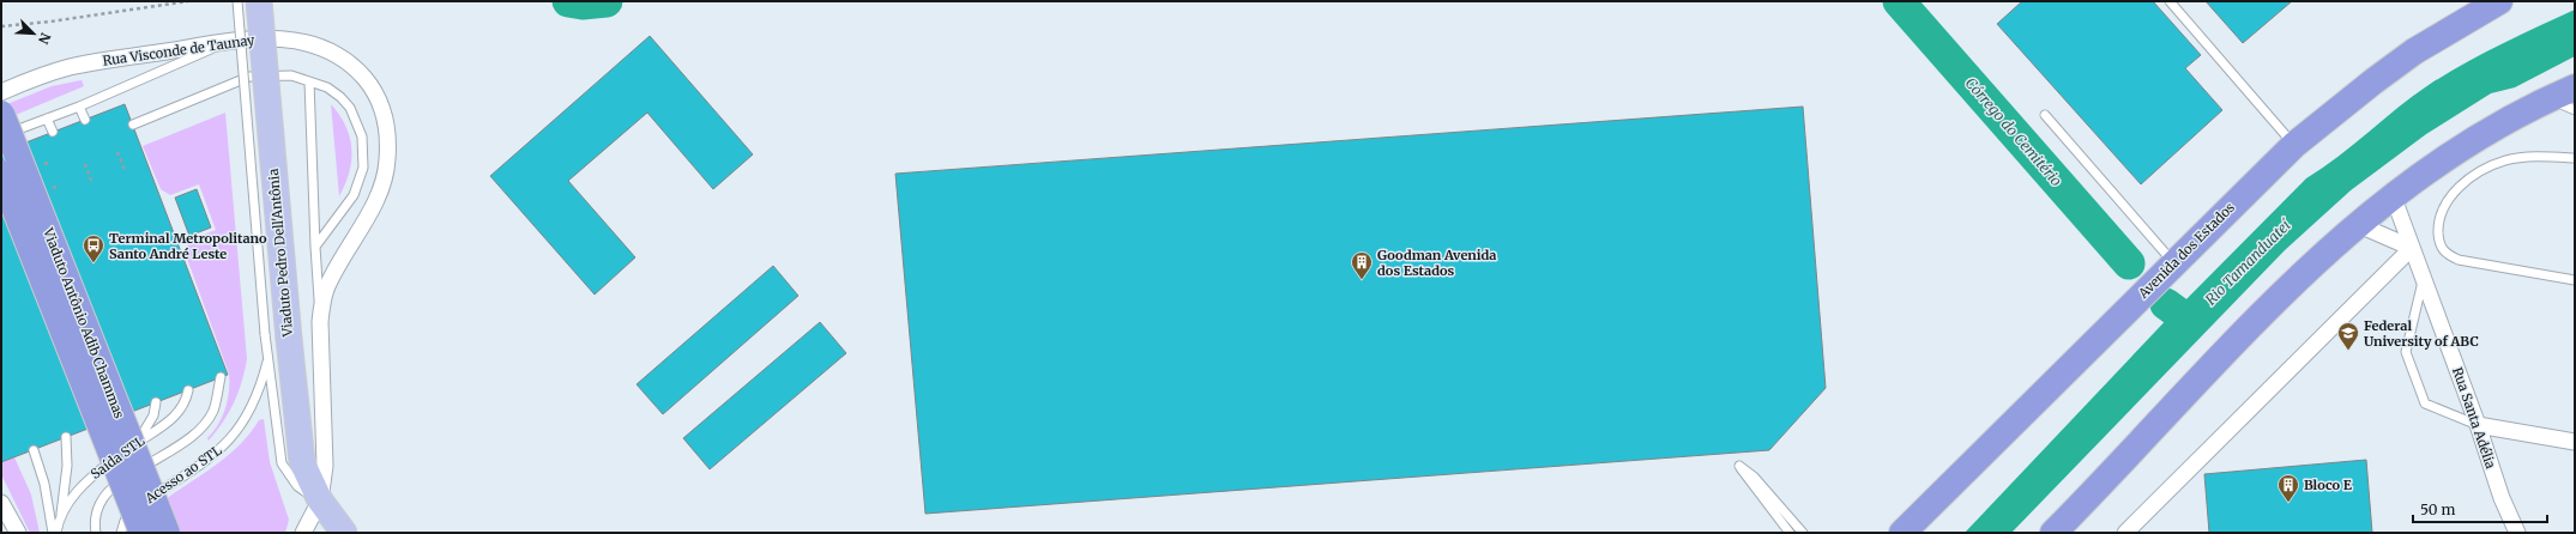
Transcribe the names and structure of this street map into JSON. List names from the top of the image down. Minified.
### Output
{"streets":{"highway":["Avenida dos Estados","Viaduto Antônio Adib Chammas"],"main road":["Viaduto Pedro Dell'Antônia"],"street":["Rua Visconde de Taunay","Rua Santa Adélia"],"lane":["Saída STL","Acesso ao STL"]},"crossings":[["Rua Visconde de Taunay","Viaduto Pedro Dell'Antônia"],["Viaduto Pedro Dell'Antônia","Acesso ao STL"]],"water":["Córrego do Cemitério","Rio Tamanduateí"],"places":{"bus stop":["Terminal Metropolitano Santo André Leste"],"building":["Goodman Avenida dos Estados","Bloco E"],"school or university":["Federal University of ABC"]},"scale_bar":"50 m","north":"bottom right"}
